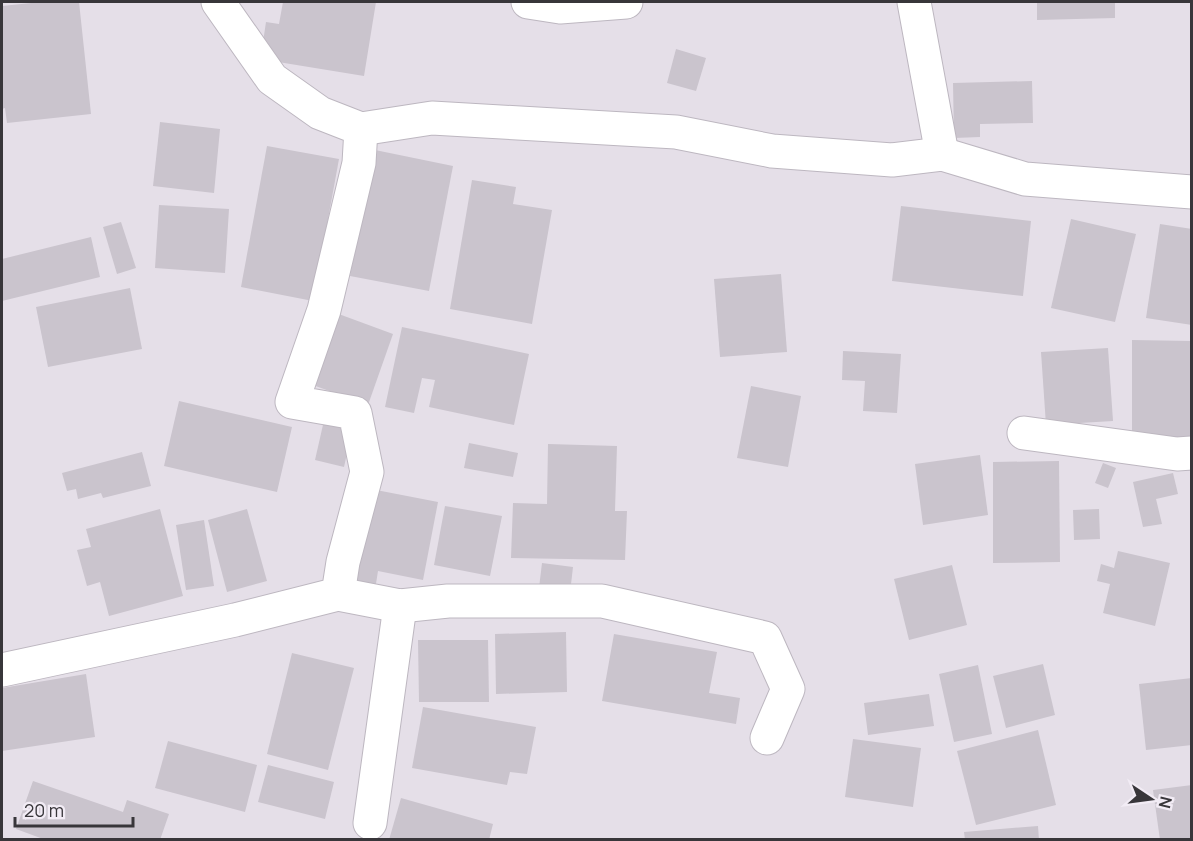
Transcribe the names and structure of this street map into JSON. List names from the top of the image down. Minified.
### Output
{"scale_bar":"20 m","north":"right"}
